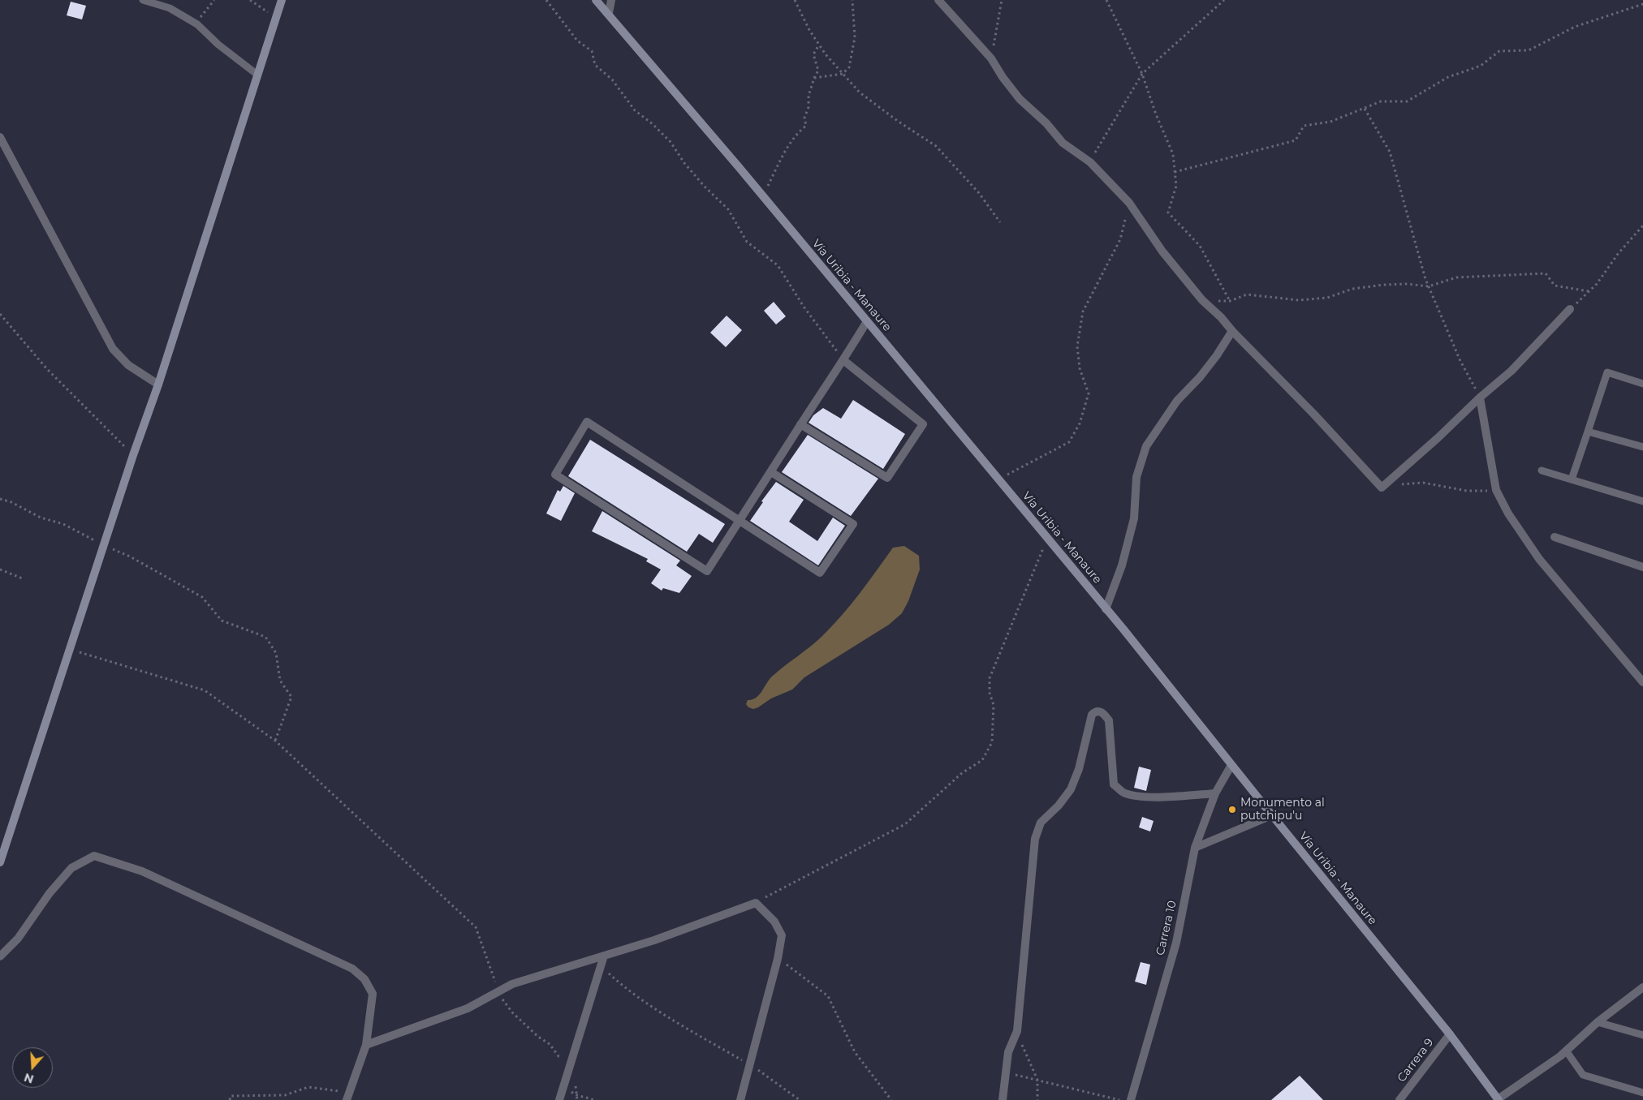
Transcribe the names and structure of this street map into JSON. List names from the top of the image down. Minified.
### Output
{"streets":{"main road":["Vía Uribia - Manaure"],"street":["Carrera 10","Carrera 9"]},"crossings":[["Vía Uribia - Manaure","Carrera 10"],["Vía Uribia - Manaure","Carrera 9"]],"places":["Monumento al putchipu'u"],"north":"bottom"}
